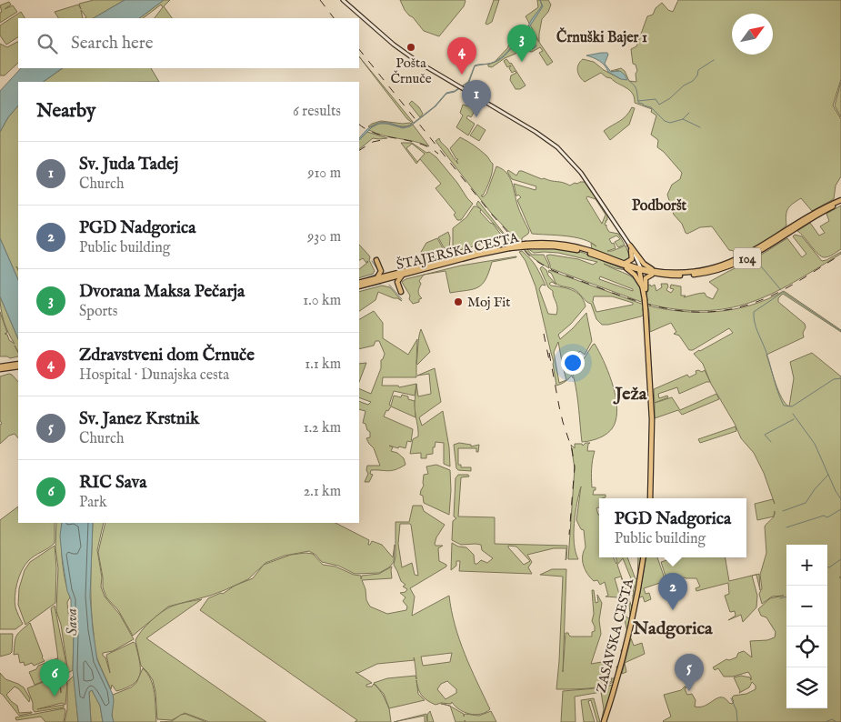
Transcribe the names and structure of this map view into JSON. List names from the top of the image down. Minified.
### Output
{"streets":{"main road":["ŠTAJERSKA CESTA","104","ZASAVSKA CESTA"]},"districts":["Črnuški Bajer 1","Podboršt","Ježa","Nadgorica"],"water":["Sava"],"places":["Pošta Črnuče","Moj Fit"],"north":"top right","page":{"search":"Search here","pins":["3","4","1","2","5","6"],"heading":["Nearby","6 results"],"list":[{"mark":"1","name":"Sv. Juda Tadej","note":"Church","value":"910 m"},{"mark":"2","name":"PGD Nadgorica","note":"Public building","value":"930 m"},{"mark":"3","name":"Dvorana Maksa Pečarja","note":"Sports","value":"1.0 km"},{"mark":"4","name":"Zdravstveni dom Črnuče","note":"Hospital · Dunajska cesta","value":"1.1 km"},{"mark":"5","name":"Sv. Janez Krstnik","note":"Church","value":"1.2 km"},{"mark":"6","name":"RIC Sava","note":"Park","value":"2.1 km"}],"popup":["PGD Nadgorica","Public building"],"map_buttons":["+","−"]}}
